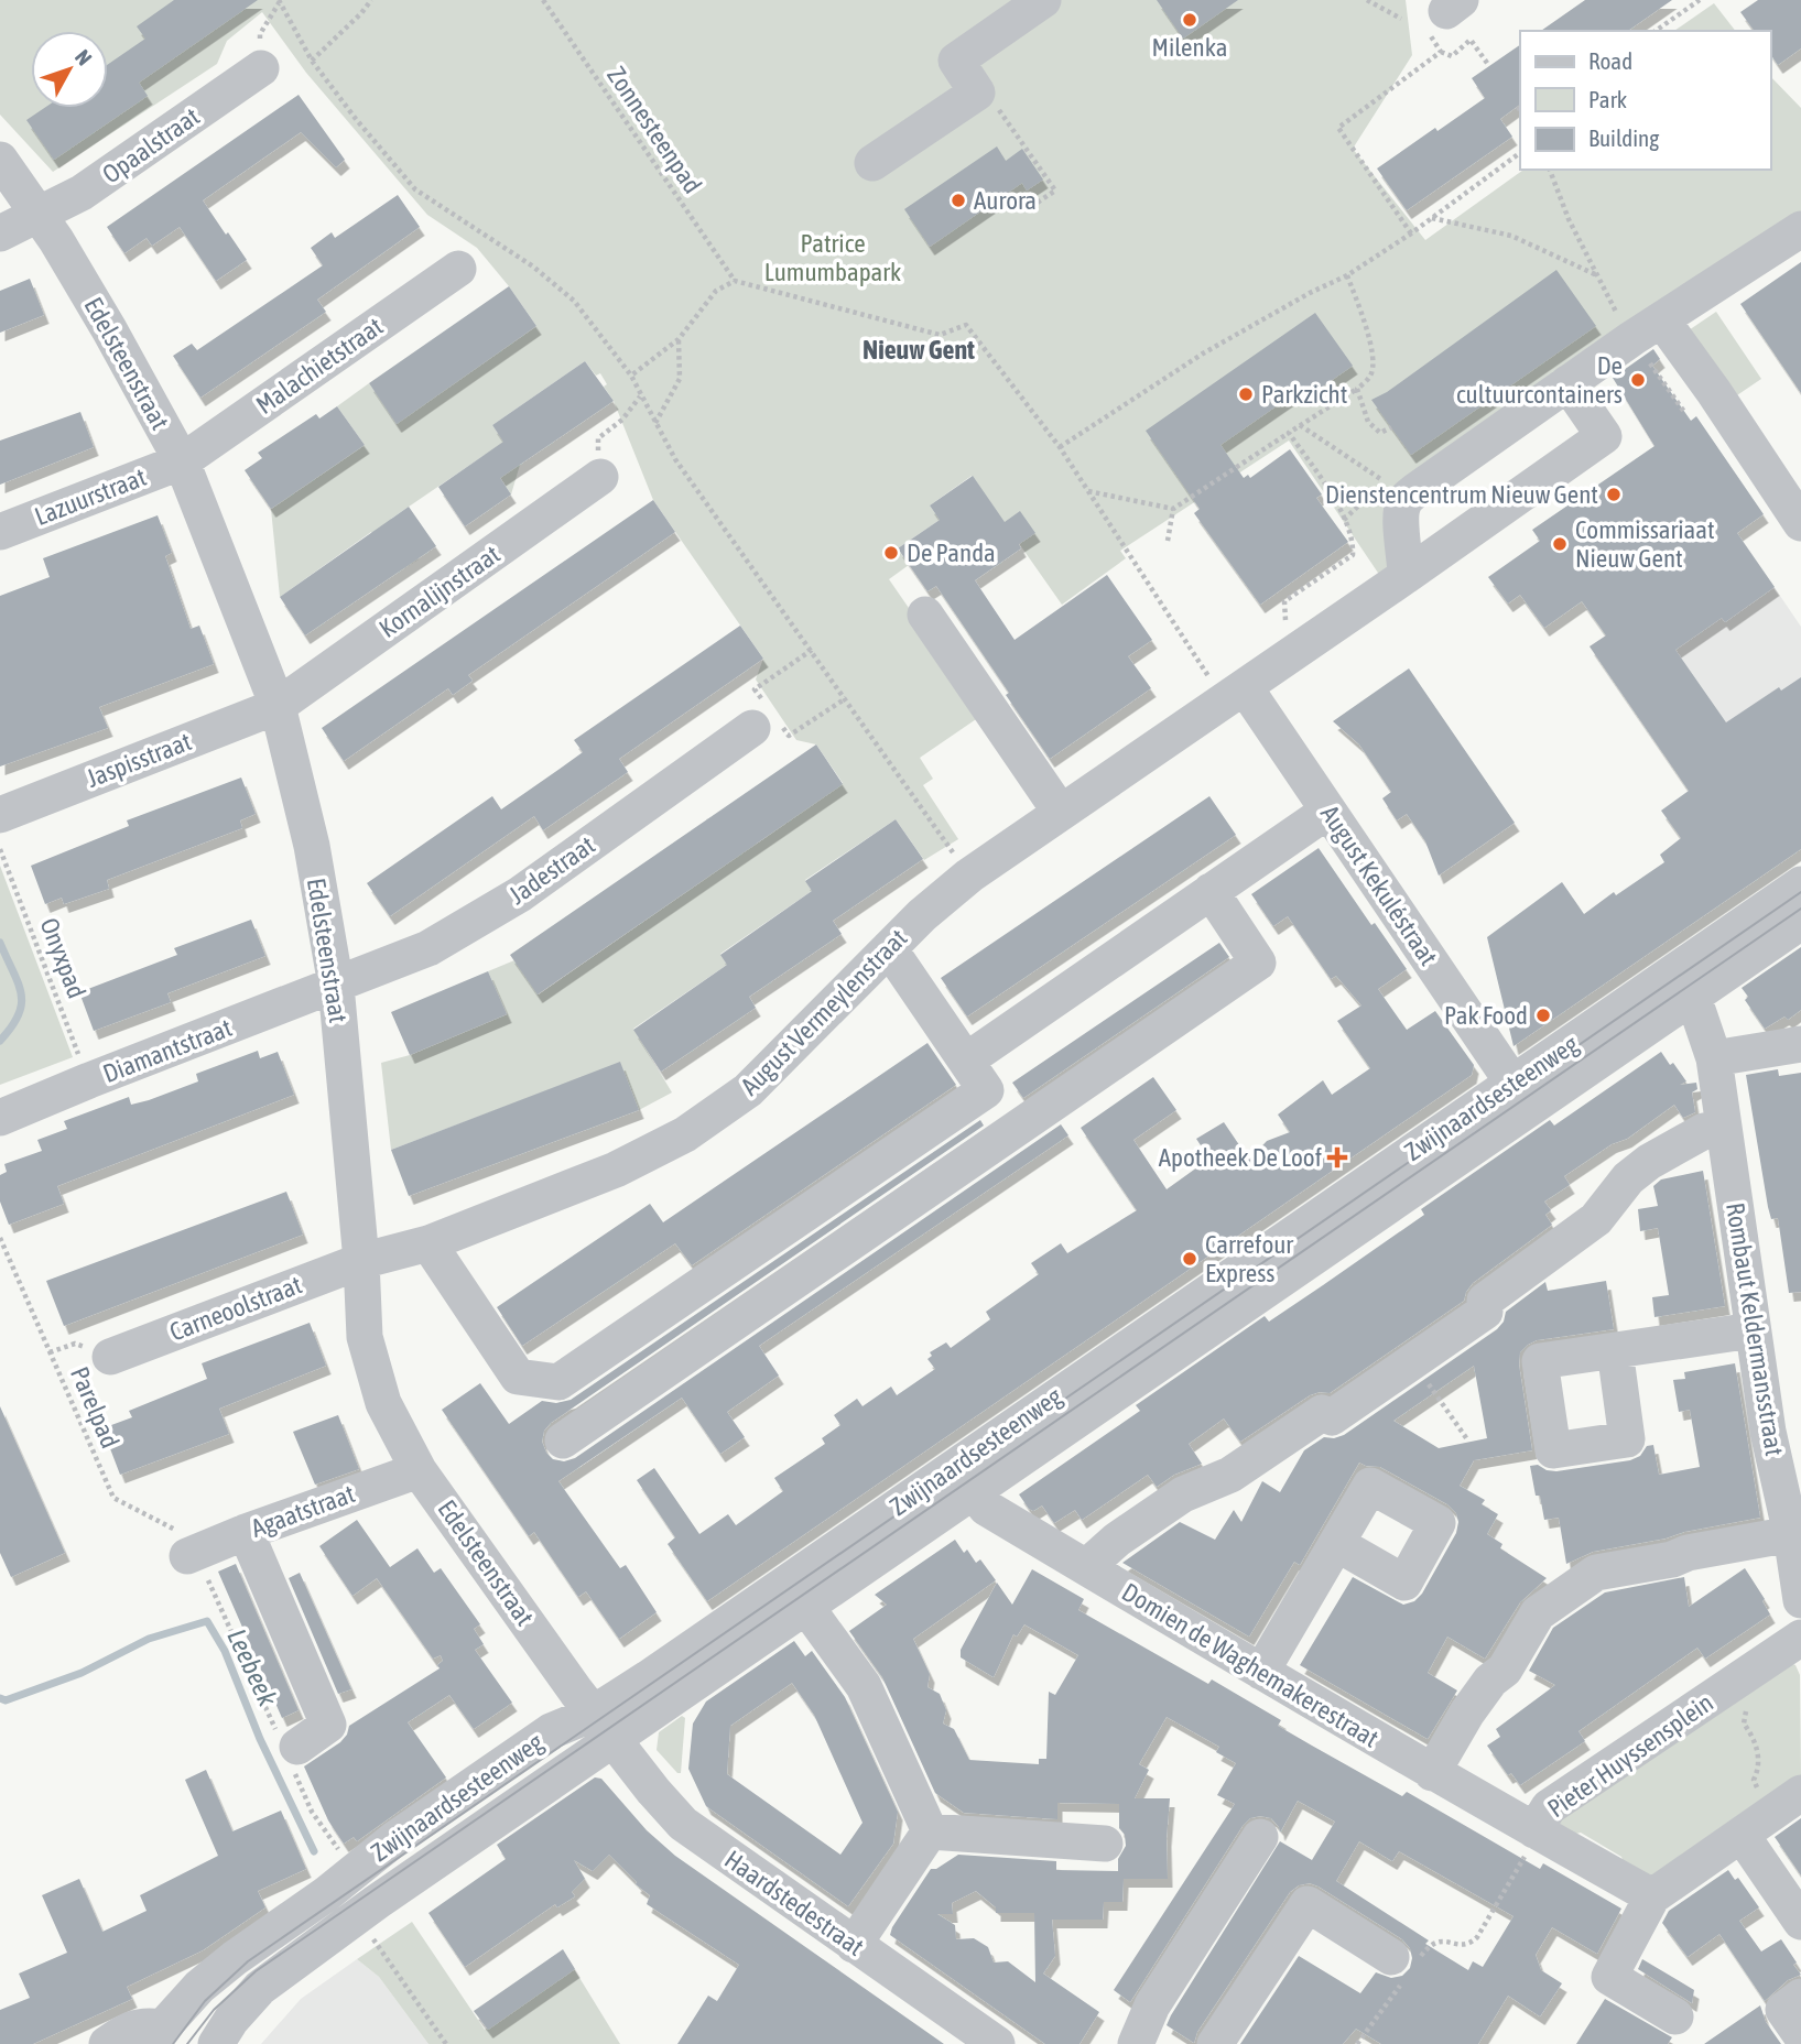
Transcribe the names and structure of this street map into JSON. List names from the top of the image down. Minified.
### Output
{"streets":{"street":["Opaalstraat","Edelsteenstraat","Malachietstraat","Lazuurstraat","Kornalijnstraat","Jaspisstraat","Jadestraat","August Kekuléstraat","August Vermeylenstraat","Diamantstraat","Zwijnaardsesteenweg","Carneoolstraat","Rombaut Keldermansstraat","Agaatstraat","Domien de Waghemakerestraat","Pieter Huyssensplein","Haardstedestraat"],"path":["Zonnesteenpad","Onyxpad","Parelpad"]},"crossings":[["Opaalstraat","Edelsteenstraat"],["Edelsteenstraat","Malachietstraat"],["Edelsteenstraat","Lazuurstraat"],["Edelsteenstraat","Kornalijnstraat"],["Edelsteenstraat","Jaspisstraat"],["Edelsteenstraat","Jadestraat"],["Edelsteenstraat","August Vermeylenstraat"],["Edelsteenstraat","Diamantstraat"],["Edelsteenstraat","Zwijnaardsesteenweg"],["Edelsteenstraat","Carneoolstraat"],["Edelsteenstraat","Agaatstraat"],["Edelsteenstraat","Haardstedestraat"],["Malachietstraat","Lazuurstraat"],["Kornalijnstraat","Jaspisstraat"],["Jadestraat","Diamantstraat"],["August Kekuléstraat","August Vermeylenstraat"],["August Kekuléstraat","Zwijnaardsesteenweg"],["Onyxpad","Diamantstraat"],["August Vermeylenstraat","Carneoolstraat"],["Zwijnaardsesteenweg","Rombaut Keldermansstraat"],["Zwijnaardsesteenweg","Domien de Waghemakerestraat"],["Zwijnaardsesteenweg","Haardstedestraat"],["Parelpad","Agaatstraat"],["Domien de Waghemakerestraat","Pieter Huyssensplein"]],"districts":["Nieuw Gent"],"water":["Leebeek"],"parks":["Patrice Lumumbapark"],"places":{"other":["Milenka","Aurora","De cultuurcontainers","Parkzicht","Dienstencentrum Nieuw Gent","Commissariaat Nieuw Gent","De Panda","Pak Food","Carrefour Express"],"health":["Apotheek De Loof"]},"legend":["Road","Park","Building"],"north":"top right"}
